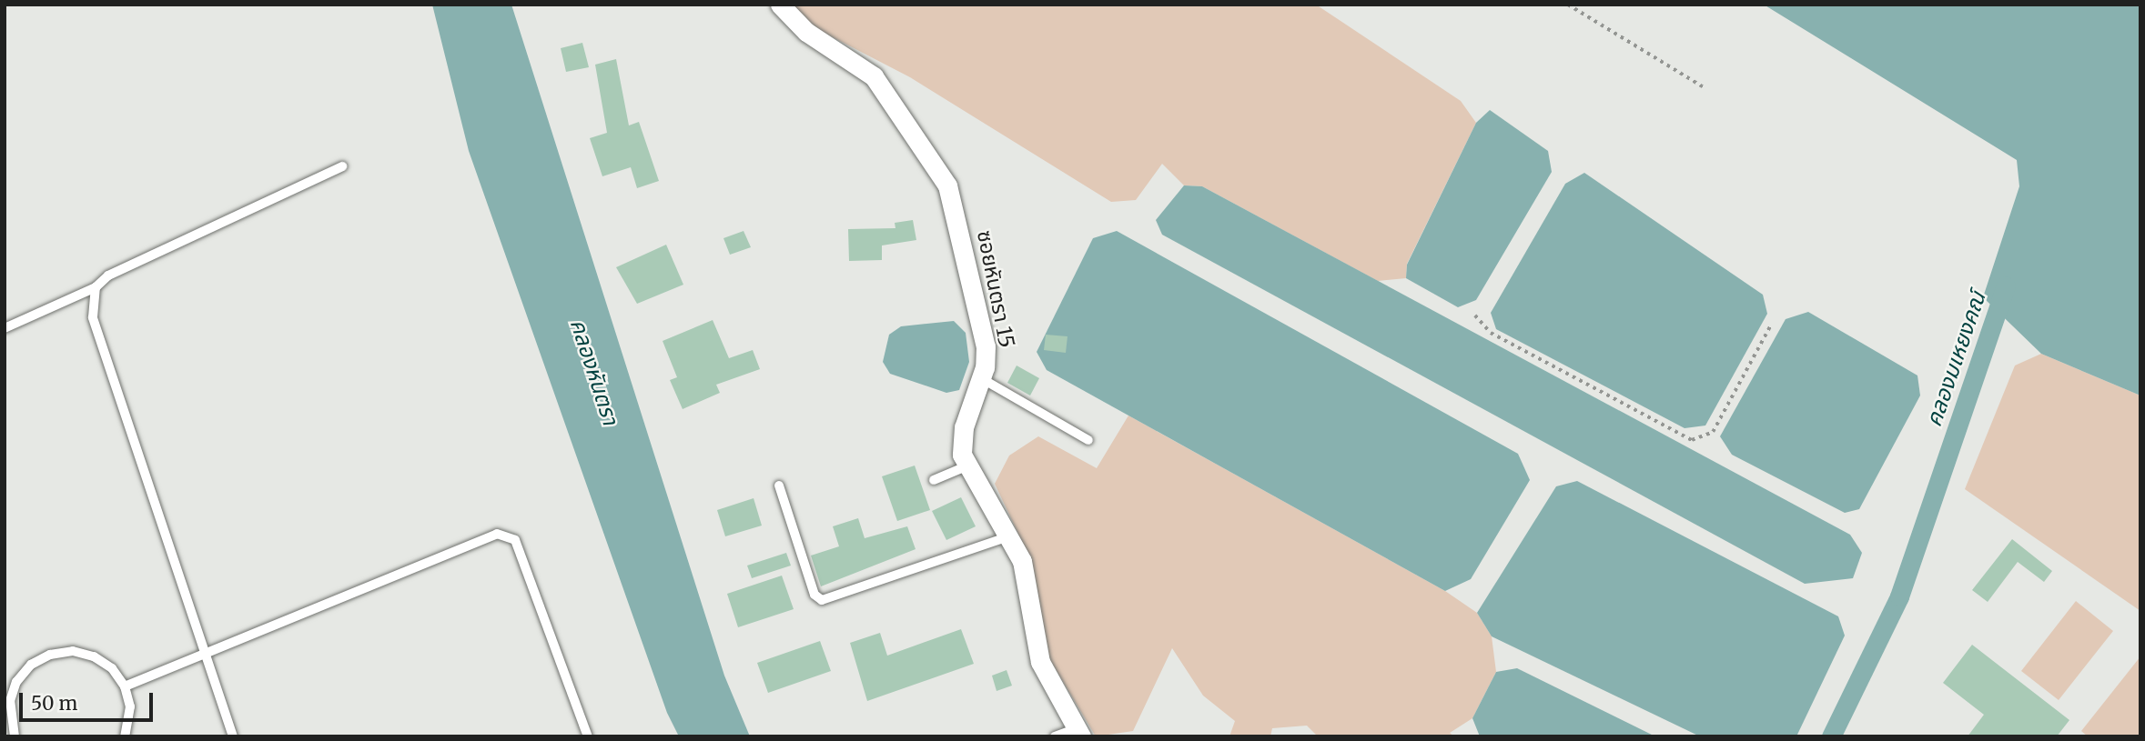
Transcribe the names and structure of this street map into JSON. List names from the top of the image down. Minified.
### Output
{"streets":{"street":["ซอยหันตรา 15"]},"water":["คลองมเหยงคณ์","คลองหันตรา"],"scale_bar":"50 m"}
